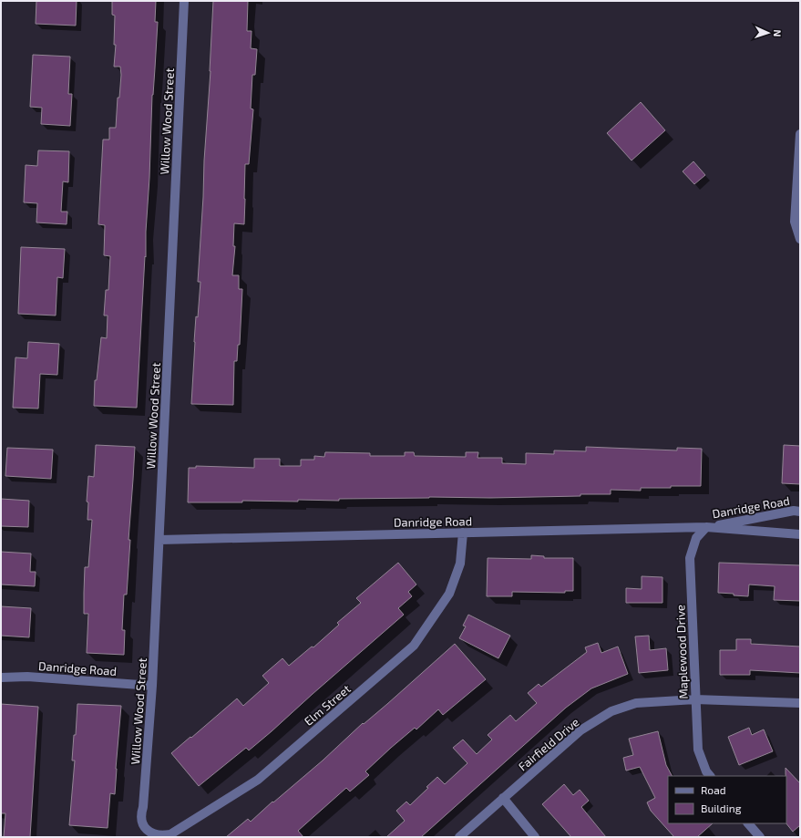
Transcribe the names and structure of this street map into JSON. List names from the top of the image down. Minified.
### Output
{"streets":{"street":["Willow Wood Street","Danridge Road","Maplewood Drive","Elm Street","Fairfield Drive"]},"crossings":[["Willow Wood Street","Danridge Road"],["Willow Wood Street","Elm Street"],["Danridge Road","Maplewood Drive"],["Danridge Road","Elm Street"],["Maplewood Drive","Fairfield Drive"]],"legend":["Road","Building"],"north":"right"}
